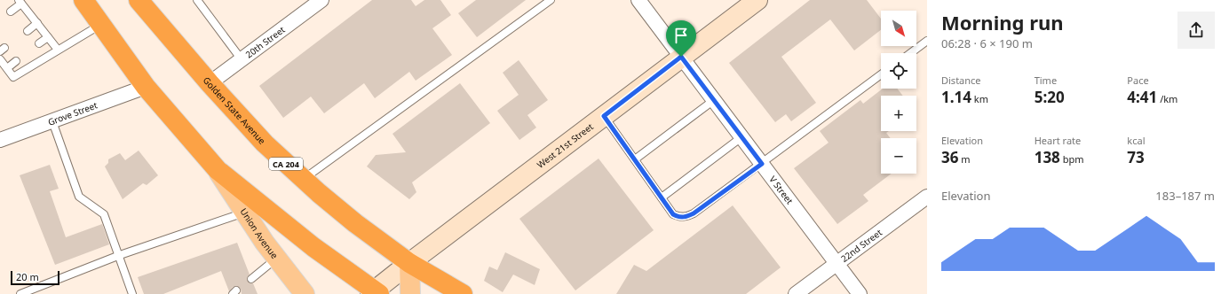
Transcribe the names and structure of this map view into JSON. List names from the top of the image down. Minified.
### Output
{"streets":{"highway":["Golden State Avenue","CA 204"],"main road":["Union Avenue"],"street":["20th Street","Grove Street","West 21st Street","V Street","22nd Street"]},"crossings":[["20th Street","Golden State Avenue"],["Golden State Avenue","West 21st Street"],["West 21st Street","V Street"],["V Street","22nd Street"]],"scale_bar":"20 m","north":"bottom right","page":{"heading":["Morning run","06:28 · 6 × 190 m"],"map_buttons":["+","−"],"stats":[["Distance","1.14 km"],["Time","5:20"],["Pace","4:41 /km"],["Elevation","36 m"],["Heart rate","138 bpm"],["kcal","73"]],"chart":["Elevation","183–187 m"],"scale":"20 m"}}
